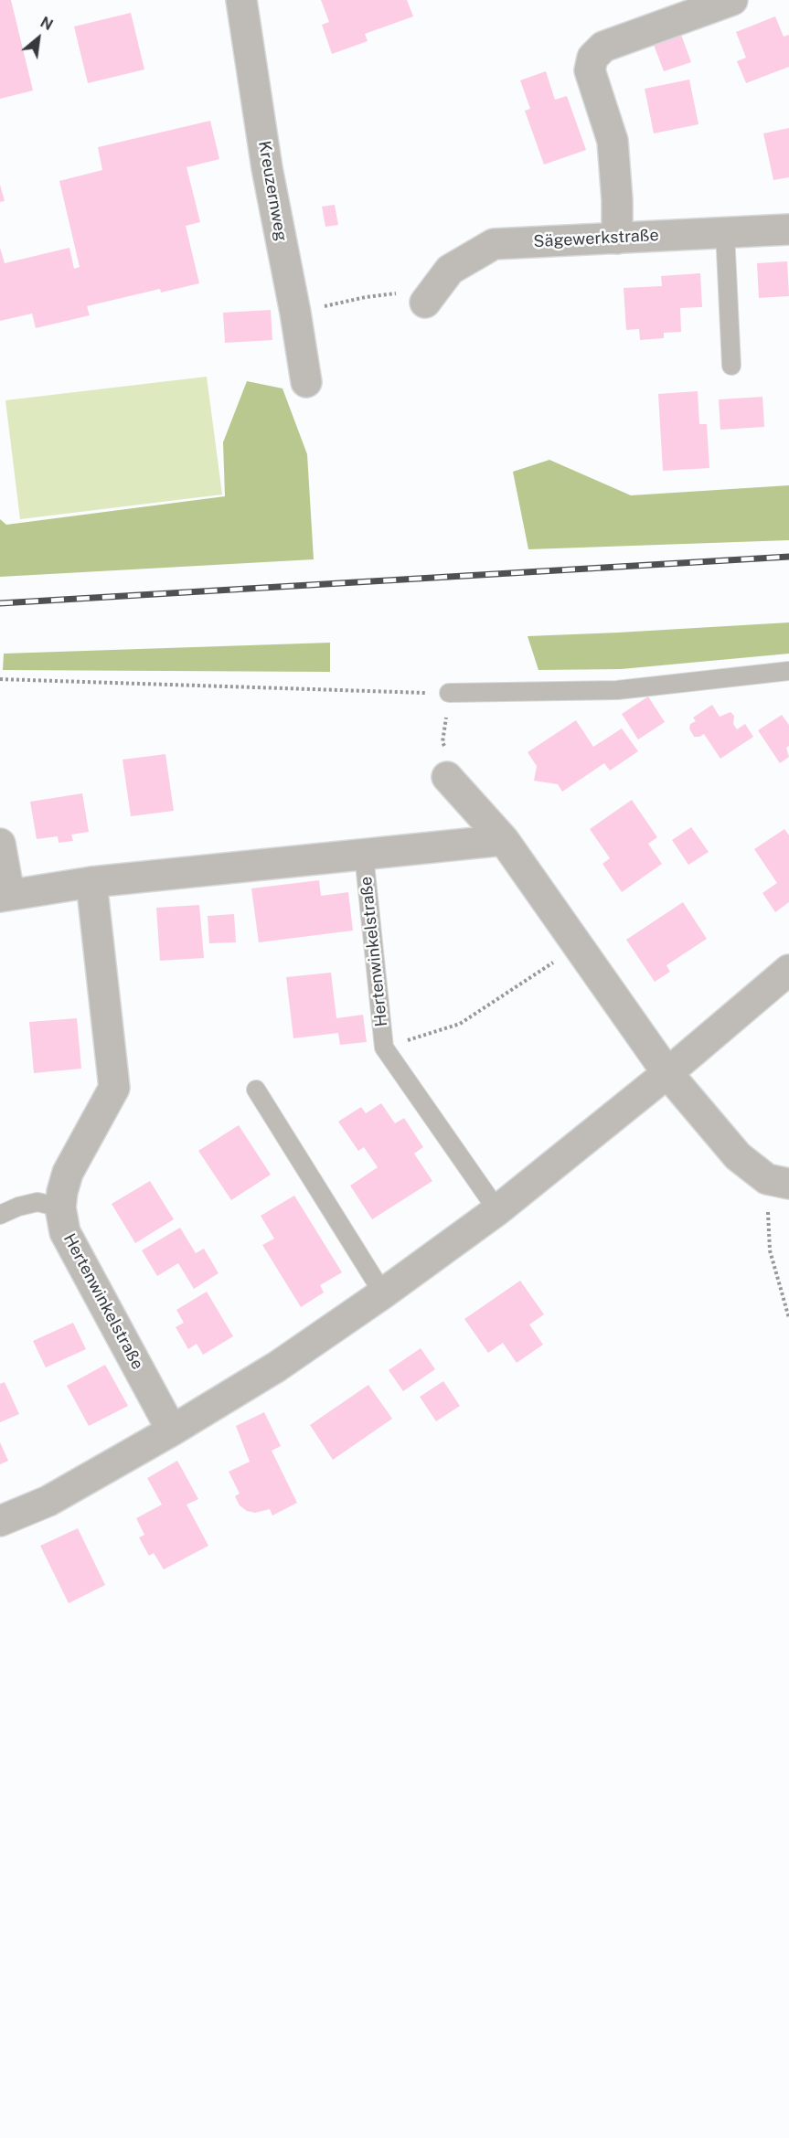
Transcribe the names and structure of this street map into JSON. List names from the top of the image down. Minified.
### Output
{"streets":{"street":["Kreuzernweg","Sägewerkstraße","Hertenwinkelstraße"]},"north":"top right"}
